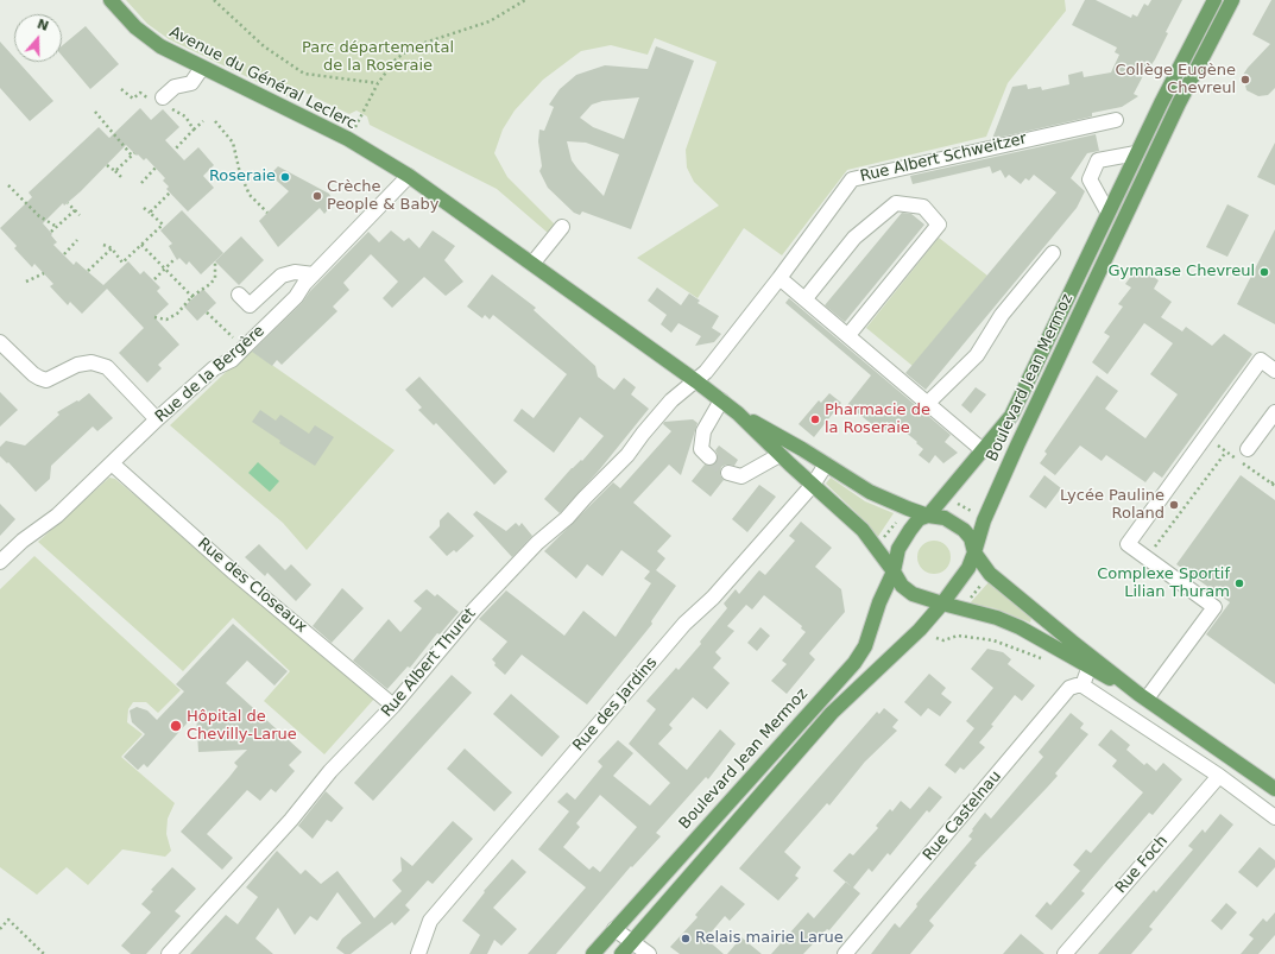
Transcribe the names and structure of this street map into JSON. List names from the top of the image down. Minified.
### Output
{"streets":{"main road":["Avenue du Général Leclerc","Boulevard Jean Mermoz"],"street":["Rue Albert Schweitzer","Rue de la Bergère","Rue des Closeaux","Rue Albert Thuret","Rue des Jardins","Rue Castelnau","Rue Foch"]},"crossings":[["Avenue du Général Leclerc","Rue Albert Schweitzer"],["Avenue du Général Leclerc","Rue de la Bergère"],["Avenue du Général Leclerc","Rue Albert Thuret"],["Rue Albert Schweitzer","Rue Albert Thuret"],["Rue de la Bergère","Rue des Closeaux"],["Rue des Closeaux","Rue Albert Thuret"]],"parks":["Parc départemental de la Roseraie"],"places":["Collège Eugène Chevreul","Roseraie","Crèche People & Baby","Gymnase Chevreul","Pharmacie de la Roseraie","Lycée Pauline Roland","Complexe Sportif Lilian Thuram","Hôpital de Chevilly-Larue","Relais mairie Larue"],"north":"top"}
